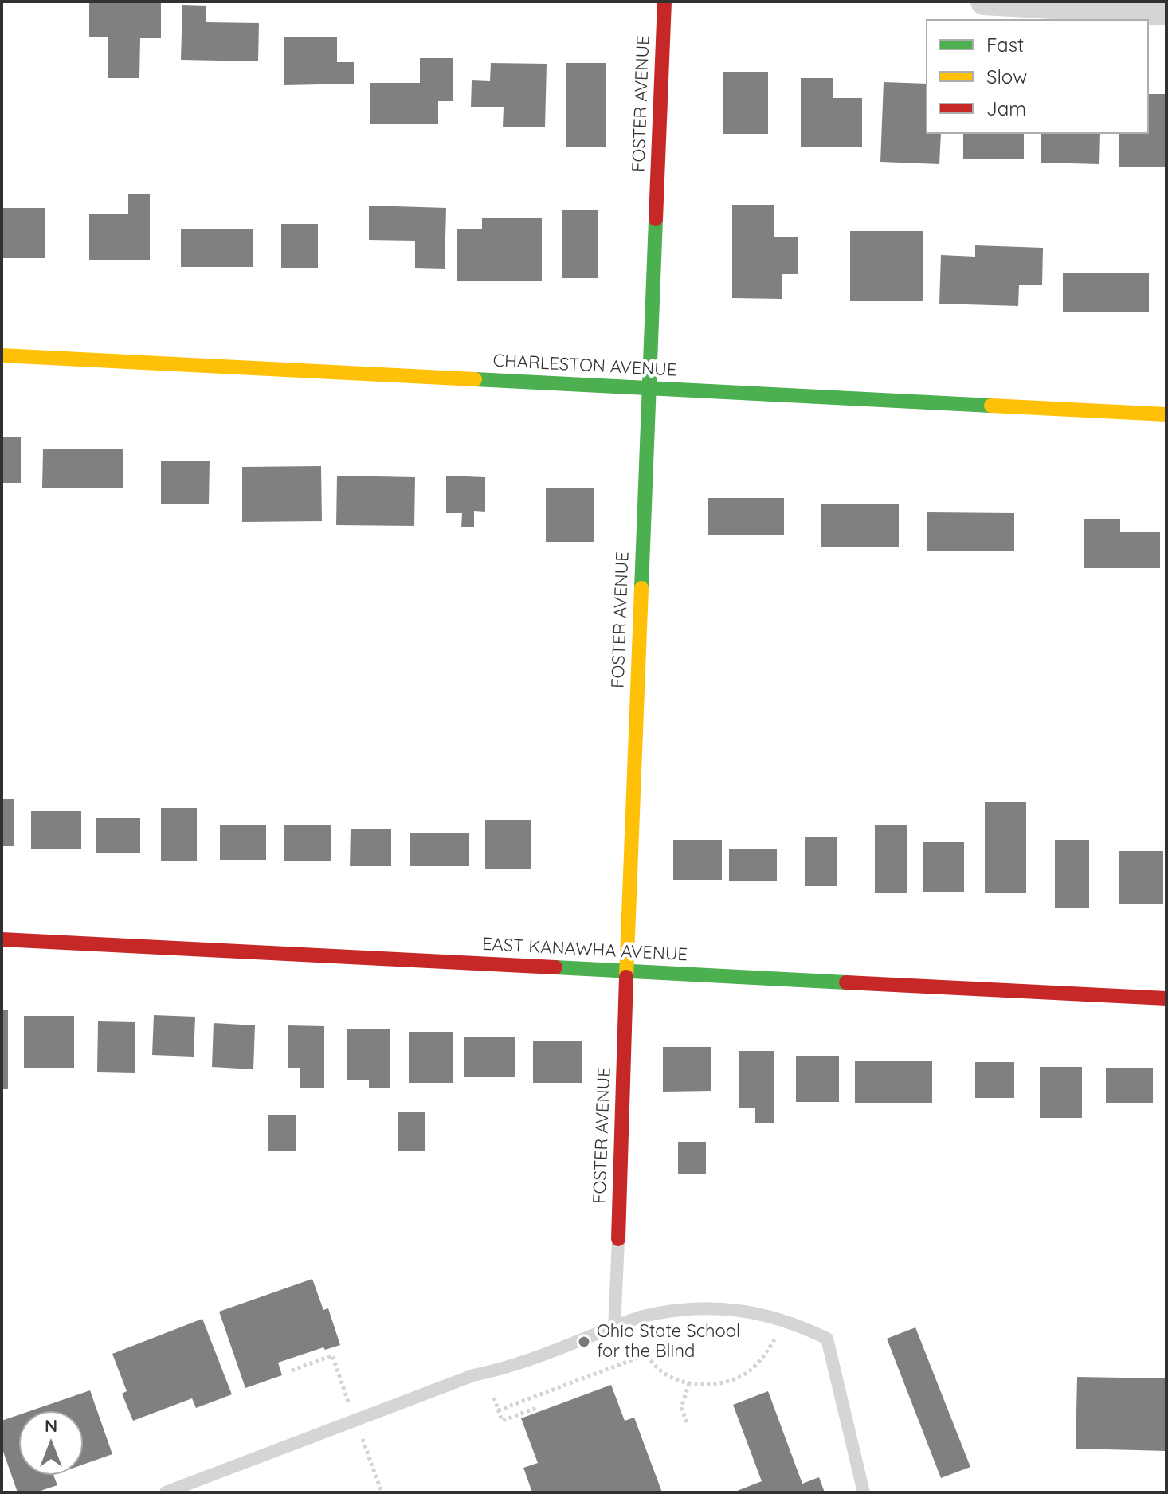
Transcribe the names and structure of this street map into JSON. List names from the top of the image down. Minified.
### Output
{"streets":{"street":["FOSTER AVENUE","CHARLESTON AVENUE","EAST KANAWHA AVENUE"]},"crossings":[["FOSTER AVENUE","CHARLESTON AVENUE"],["FOSTER AVENUE","EAST KANAWHA AVENUE"]],"places":["Ohio State School for the Blind"],"legend":["Fast","Slow","Jam"],"north":"top"}
